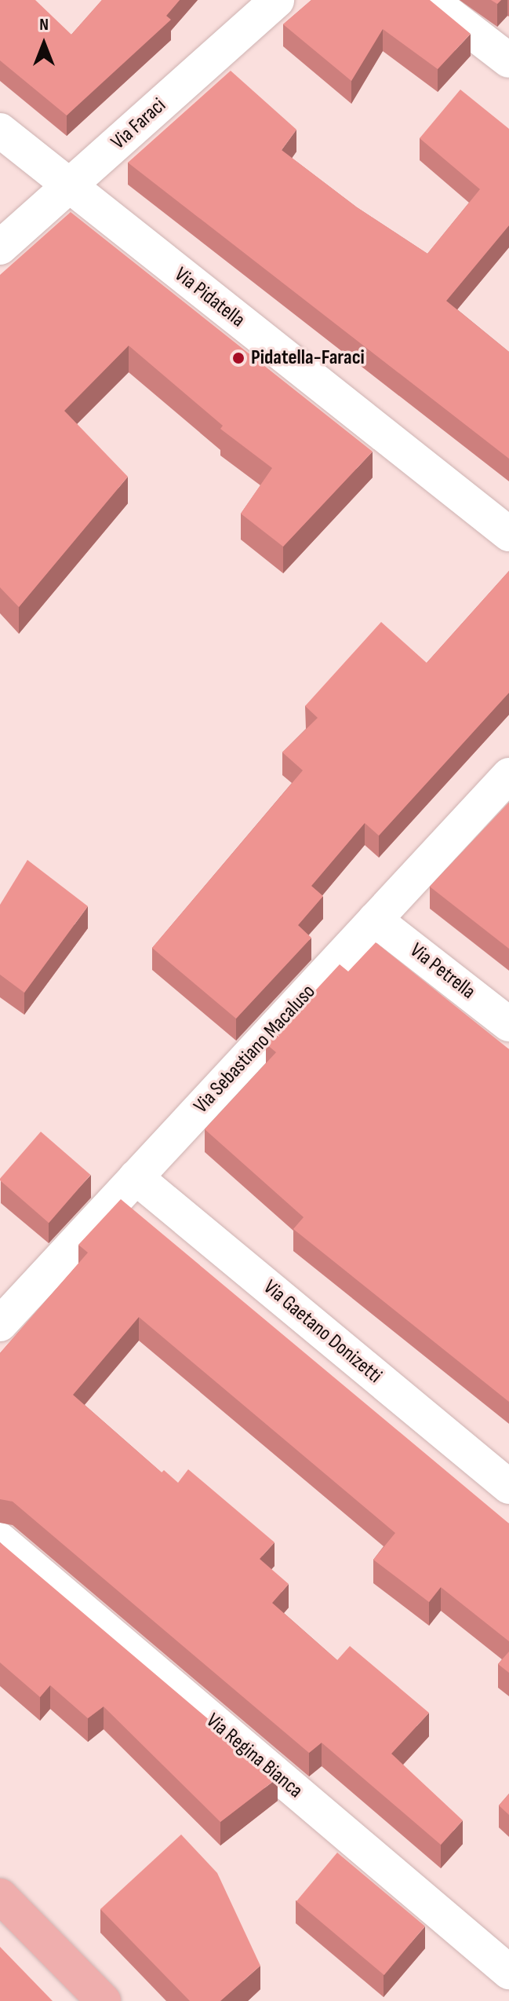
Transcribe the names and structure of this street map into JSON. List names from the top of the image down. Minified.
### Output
{"streets":{"street":["Via Faraci","Via Pidatella","Via Petrella","Via Sebastiano Macaluso","Via Gaetano Donizetti","Via Regina Bianca"]},"crossings":[["Via Faraci","Via Pidatella"],["Via Petrella","Via Sebastiano Macaluso"],["Via Sebastiano Macaluso","Via Gaetano Donizetti"]],"places":["Pidatella-Faraci"],"north":"top"}
